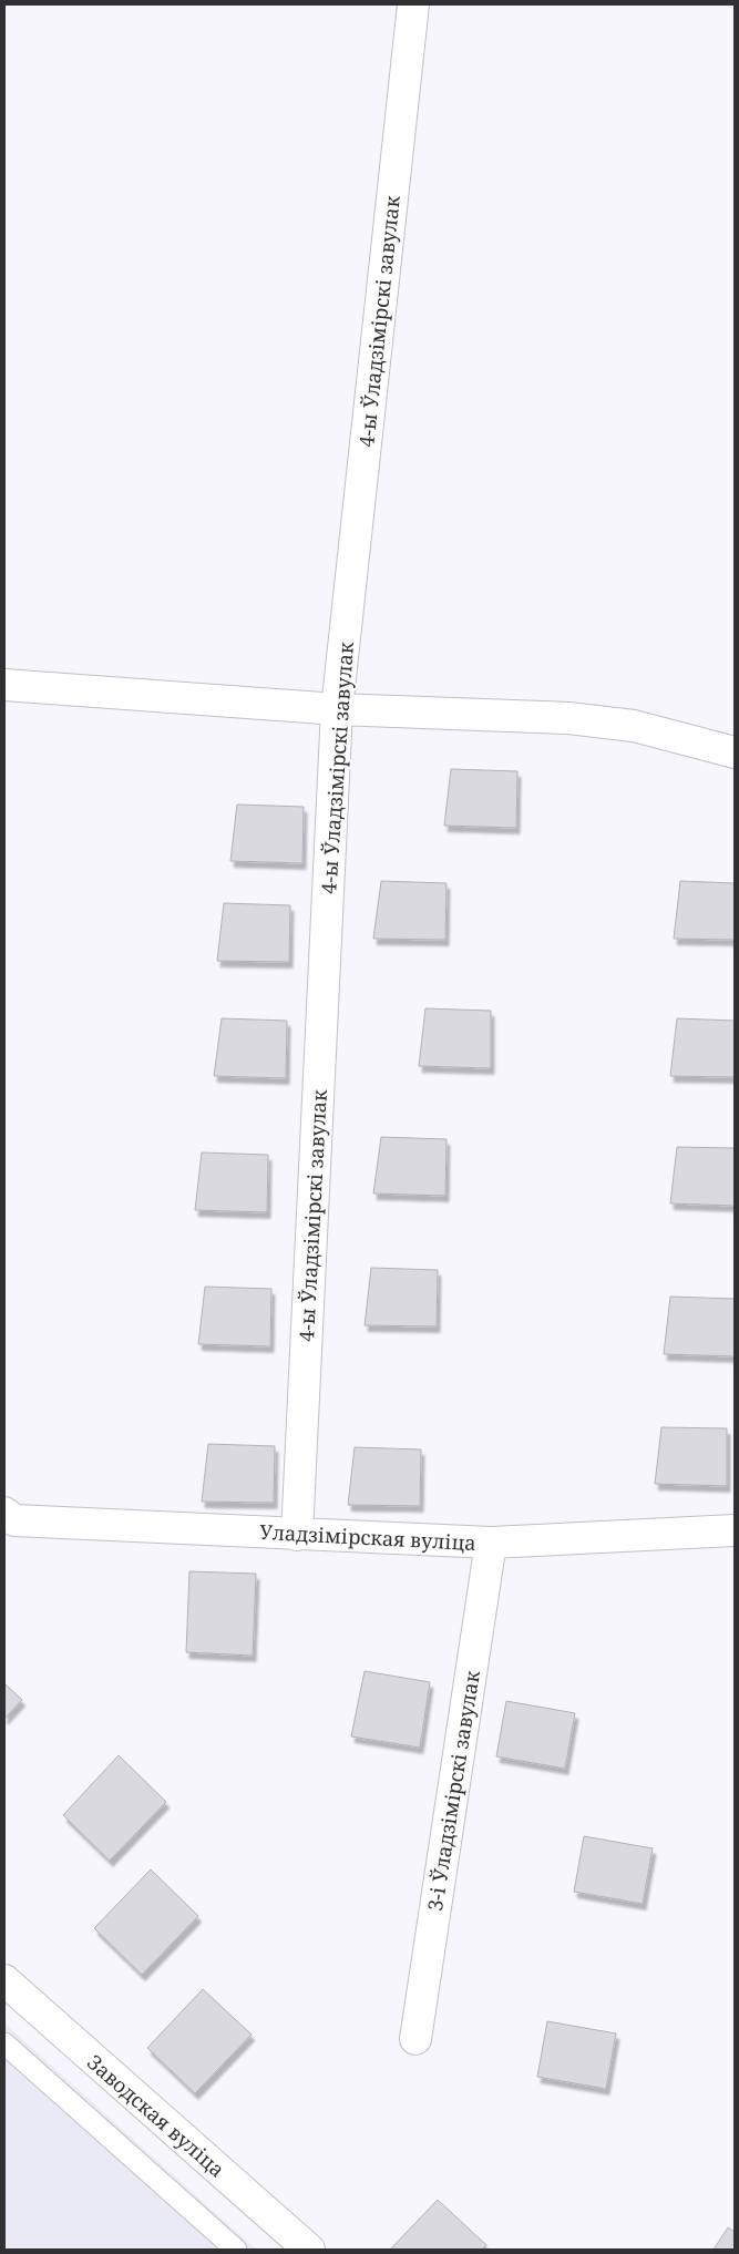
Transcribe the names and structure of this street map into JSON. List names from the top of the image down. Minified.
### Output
{"streets":{"street":["4-ы Ўладзімірскі завулак","Уладзімірская вуліца","3-і Ўладзімірскі завулак","Заводская вуліца"]},"crossings":[["4-ы Ўладзімірскі завулак","Уладзімірская вуліца"],["Уладзімірская вуліца","3-і Ўладзімірскі завулак"]]}
